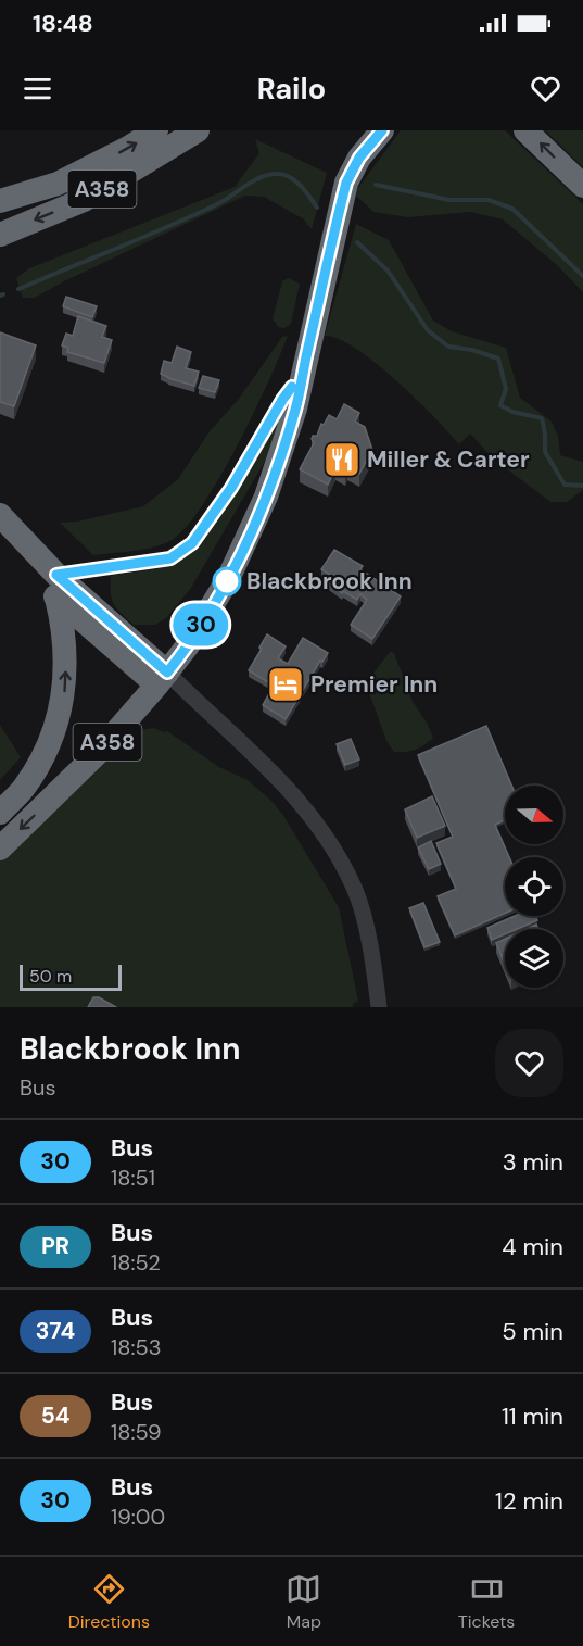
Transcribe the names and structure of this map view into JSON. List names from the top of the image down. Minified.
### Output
{"streets":{"highway":["A358"]},"places":{"restaurant":["Miller & Carter"],"other":["Blackbrook Inn"],"hotel":["Premier Inn"]},"lines":["bus line 30"],"scale_bar":"50 m","north":"right","page":{"status":"18:48","header":"Railo","on_map":"30","scale":"50 m","heading":["Blackbrook Inn","Bus"],"list":[{"mark":"30","name":"Bus","note":"18:51","value":"3 min"},{"mark":"PR","name":"Bus","note":"18:52","value":"4 min"},{"mark":"374","name":"Bus","note":"18:53","value":"5 min"},{"mark":"54","name":"Bus","note":"18:59","value":"11 min"},{"mark":"30","name":"Bus","note":"19:00","value":"12 min"}],"tabs":["Directions","Map","Tickets"]}}
